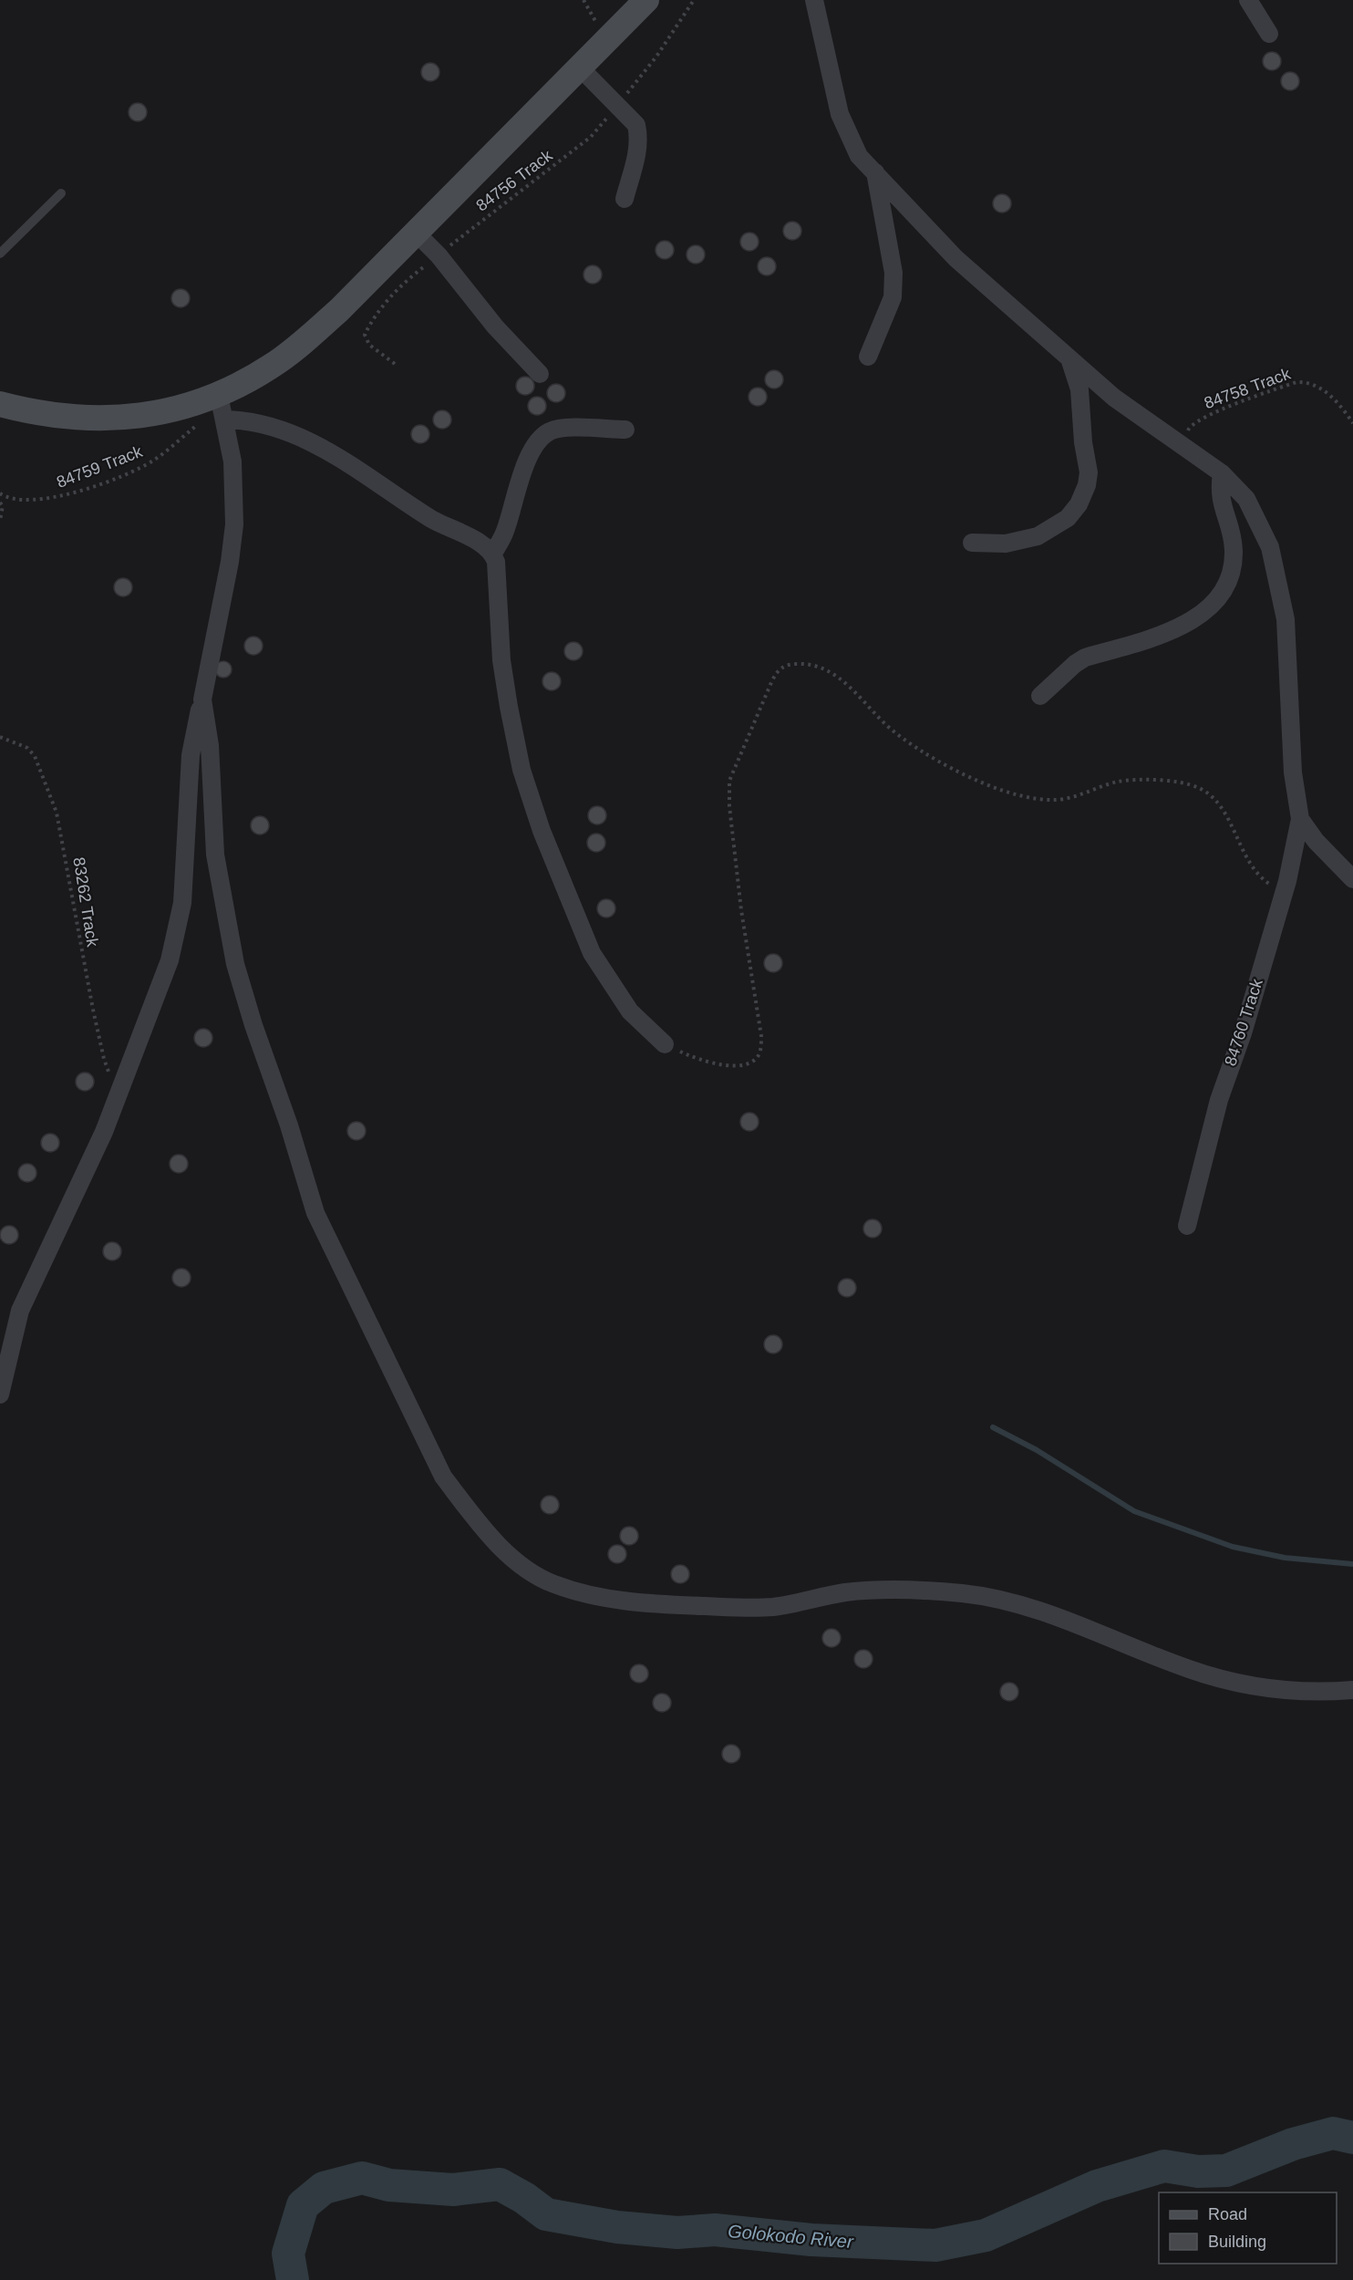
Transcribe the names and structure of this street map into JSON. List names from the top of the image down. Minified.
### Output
{"streets":{"street":["84760 Track"],"path":["84756 Track","84758 Track","84759 Track","83262 Track"]},"water":["Golokodo River"],"legend":["Road","Building"]}
